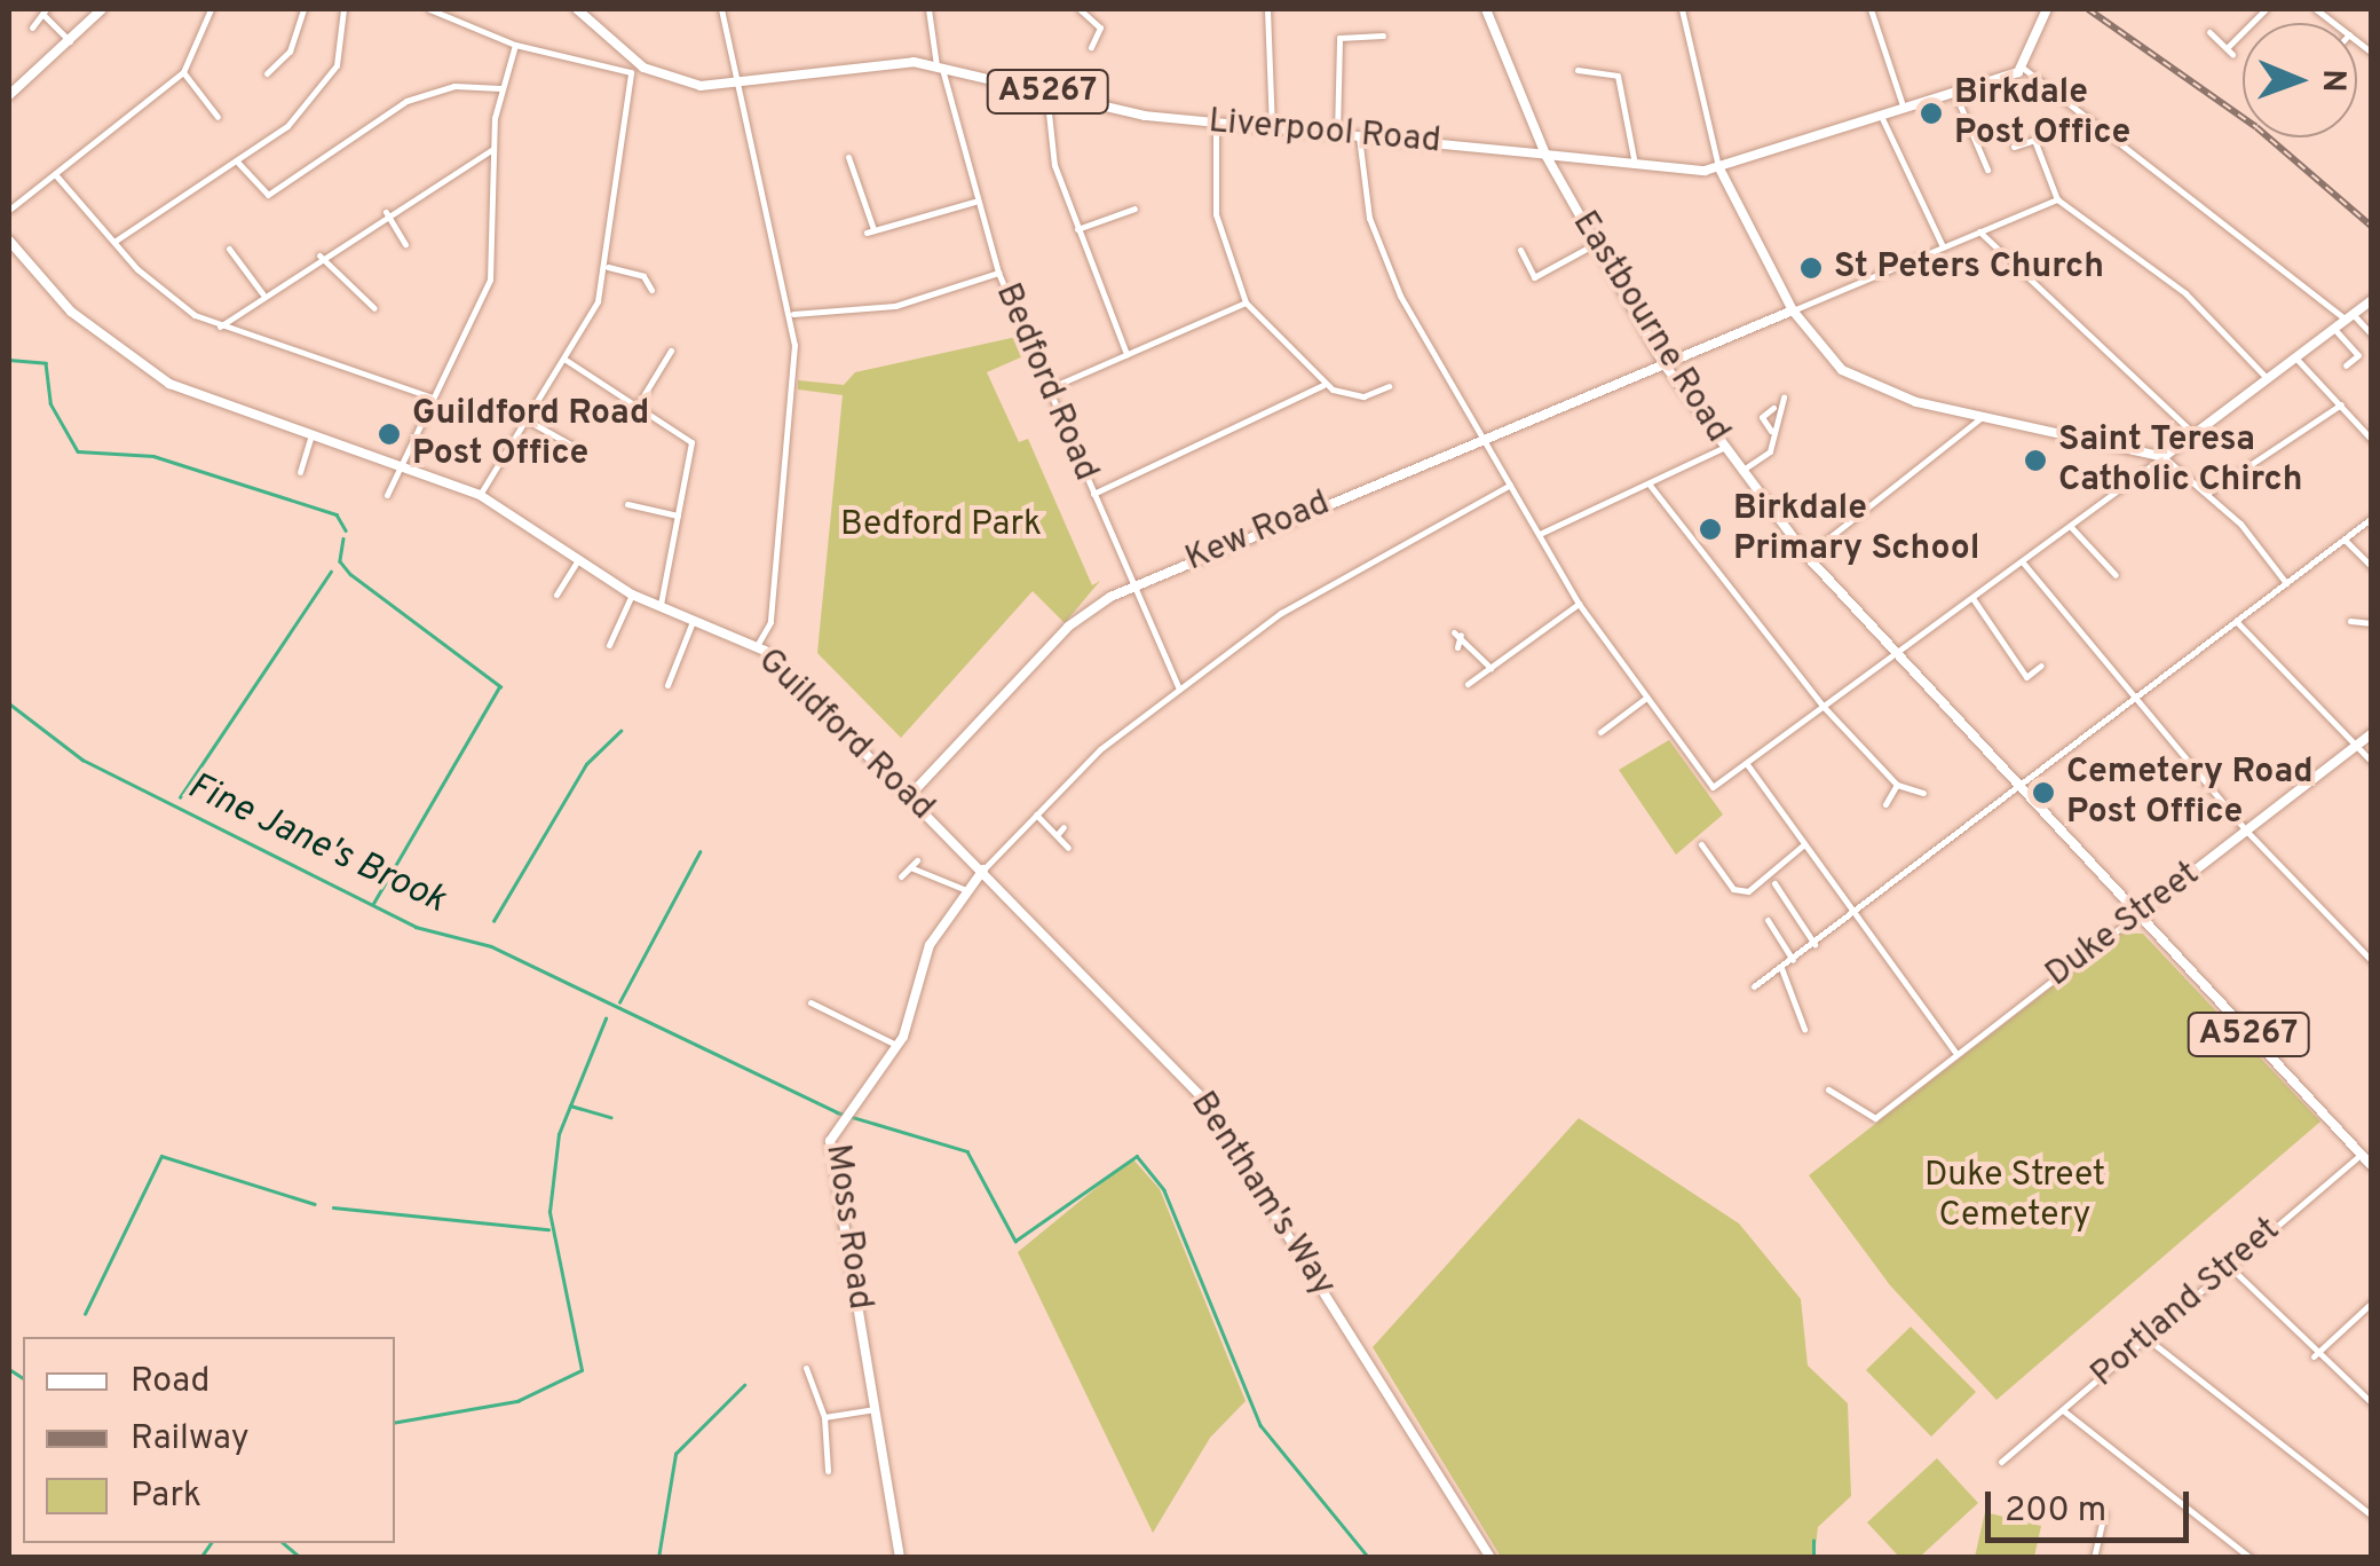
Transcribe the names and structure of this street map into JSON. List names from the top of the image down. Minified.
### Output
{"streets":{"main road":["A5267","Liverpool Road","Eastbourne Road","Kew Road","Guildford Road","Duke Street","Bentham's Way","Moss Road","Portland Street"],"street":["Bedford Road"]},"crossings":[["A5267","Eastbourne Road"],["A5267","Duke Street"],["A5267","Portland Street"],["Liverpool Road","Eastbourne Road"],["Liverpool Road","Bedford Road"],["Eastbourne Road","Kew Road"],["Bedford Road","Kew Road"],["Kew Road","Guildford Road"],["Guildford Road","Bentham's Way"],["Guildford Road","Moss Road"],["Bentham's Way","Moss Road"]],"water":["Fine Jane's Brook"],"parks":["Bedford Park","Duke Street Cemetery"],"places":["Birkdale Post Office","St Peters Church","Guildford Road Post Office","Saint Teresa Catholic Chirch","Birkdale Primary School","Cemetery Road Post Office"],"legend":["Road","Railway","Park"],"scale_bar":"200 m","north":"right"}
